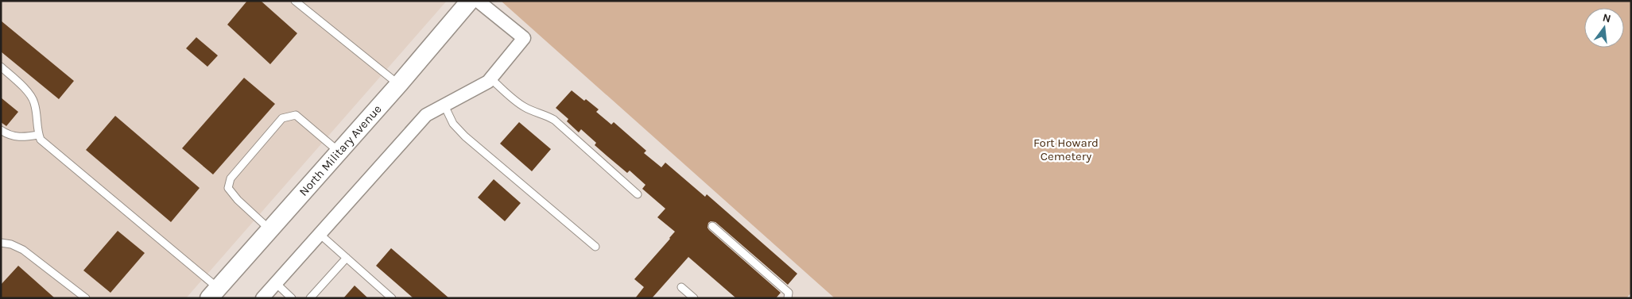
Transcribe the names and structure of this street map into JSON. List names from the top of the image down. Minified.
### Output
{"streets":{"main road":["North Military Avenue"]},"parks":["Fort Howard Cemetery"],"north":"top"}
